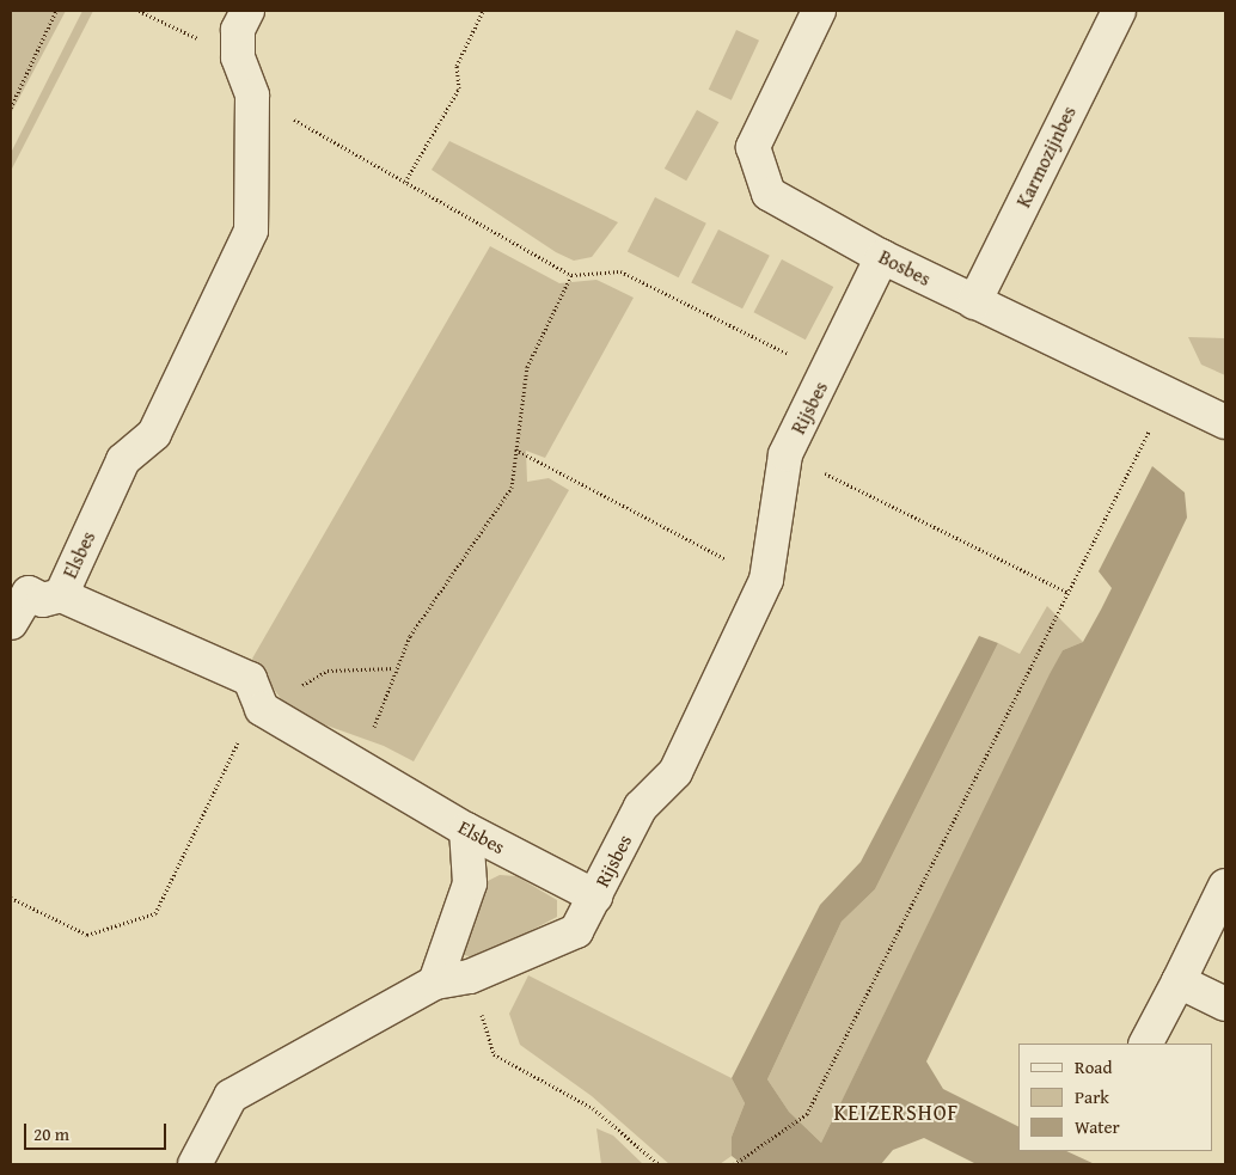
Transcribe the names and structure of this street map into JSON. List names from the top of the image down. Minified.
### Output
{"streets":{"street":["Karmozijnbes","Bosbes","Rijsbes","Elsbes"]},"crossings":[["Karmozijnbes","Bosbes"],["Bosbes","Rijsbes"],["Rijsbes","Elsbes"]],"districts":["KEIZERSHOF"],"legend":["Road","Park","Water"],"scale_bar":"20 m"}
